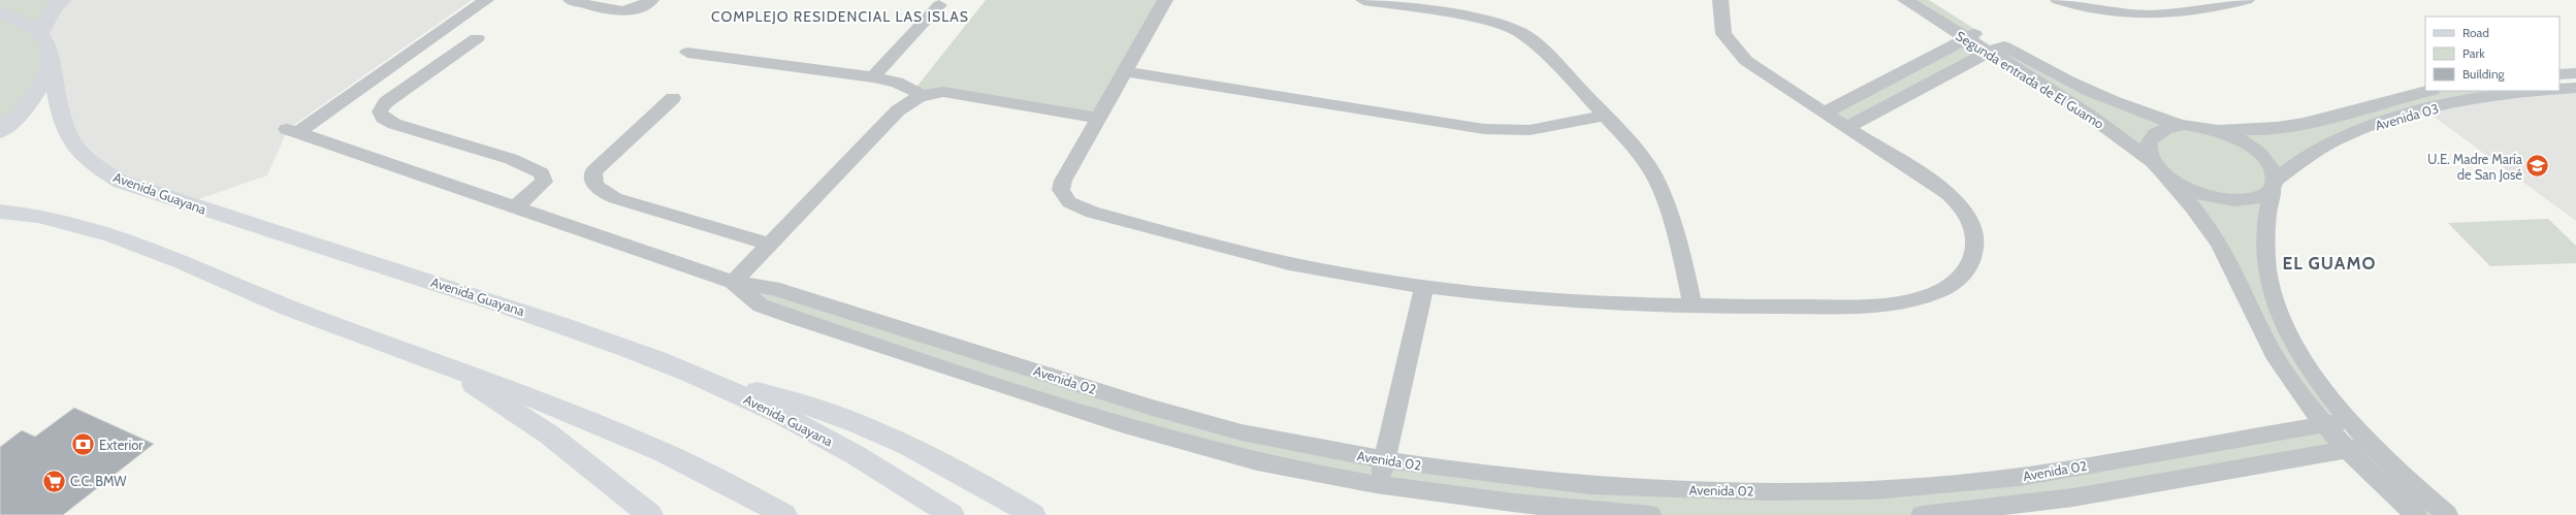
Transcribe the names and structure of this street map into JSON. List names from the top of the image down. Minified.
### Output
{"streets":{"main road":["Avenida Guayana"],"street":["Segunda entrada de El Guamo","Avenida 03","Avenida 02"]},"districts":["COMPLEJO RESIDENCIAL LAS ISLAS","EL GUAMO"],"places":{"school or university":["U.E. Madre María de San José"],"bank":["Exterior"],"supermarket":["C.C. BMW"]},"legend":["Road","Park","Building"]}
